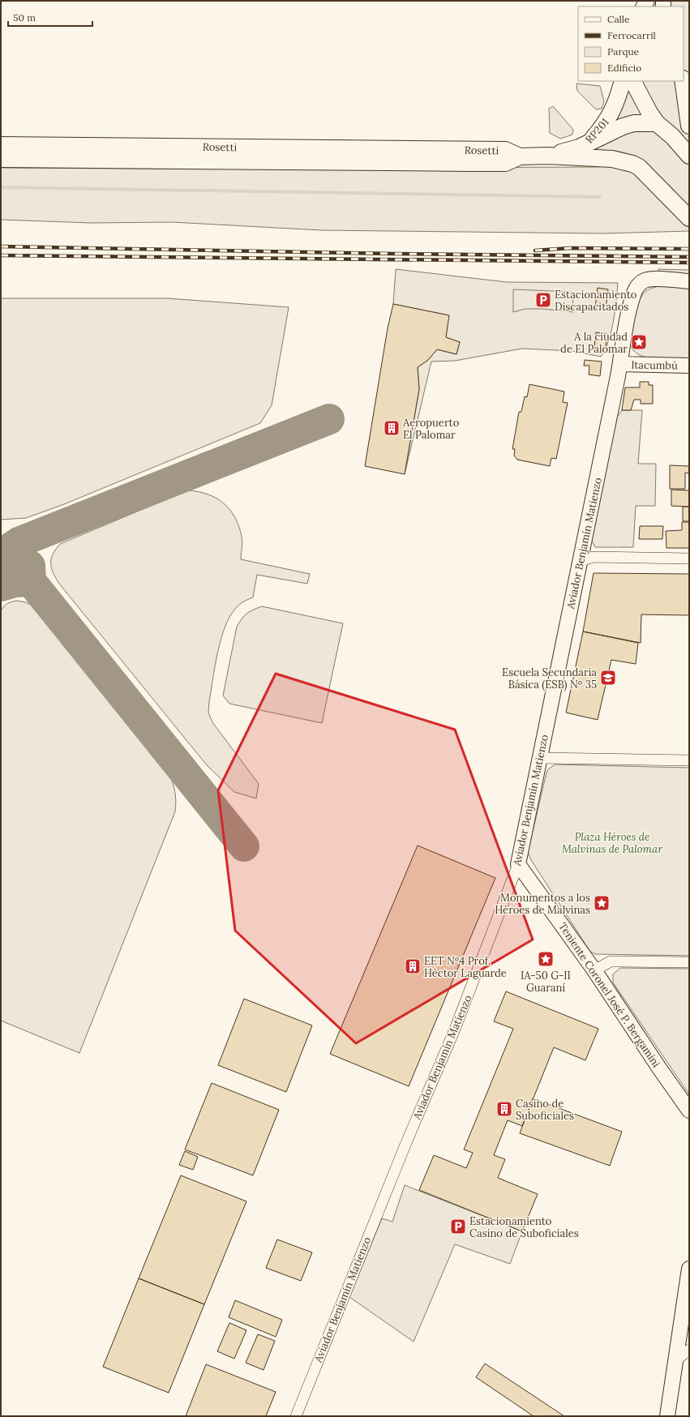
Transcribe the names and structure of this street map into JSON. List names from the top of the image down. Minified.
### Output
{"streets":{"main road":["RP201","Rosetti"],"street":["Itacumbú","Aviador Benjamín Matienzo","Teniente Coronel José P. Bergamini"]},"crossings":[["RP201","Rosetti"],["Itacumbú","Aviador Benjamín Matienzo"],["Aviador Benjamín Matienzo","Teniente Coronel José P. Bergamini"]],"parks":["Plaza Héroes de Malvinas de Palomar"],"places":{"parking":["Estacionamiento Discapacitados","Estacionamiento Casino de Suboficiales"],"place":["A la ciudad de El Palomar","Monumentos a los Héroes de Malvinas","IA-50 G-II Guaraní"],"building":["Aeropuerto El Palomar","EET Nº4 Prof. Héctor Laguarde","Casino de Suboficiales"],"school or university":["Escuela Secundaria Básica (ESB) Nº 35"]},"legend":["Calle","Ferrocarril","Parque","Edificio"],"scale_bar":"50 m"}
